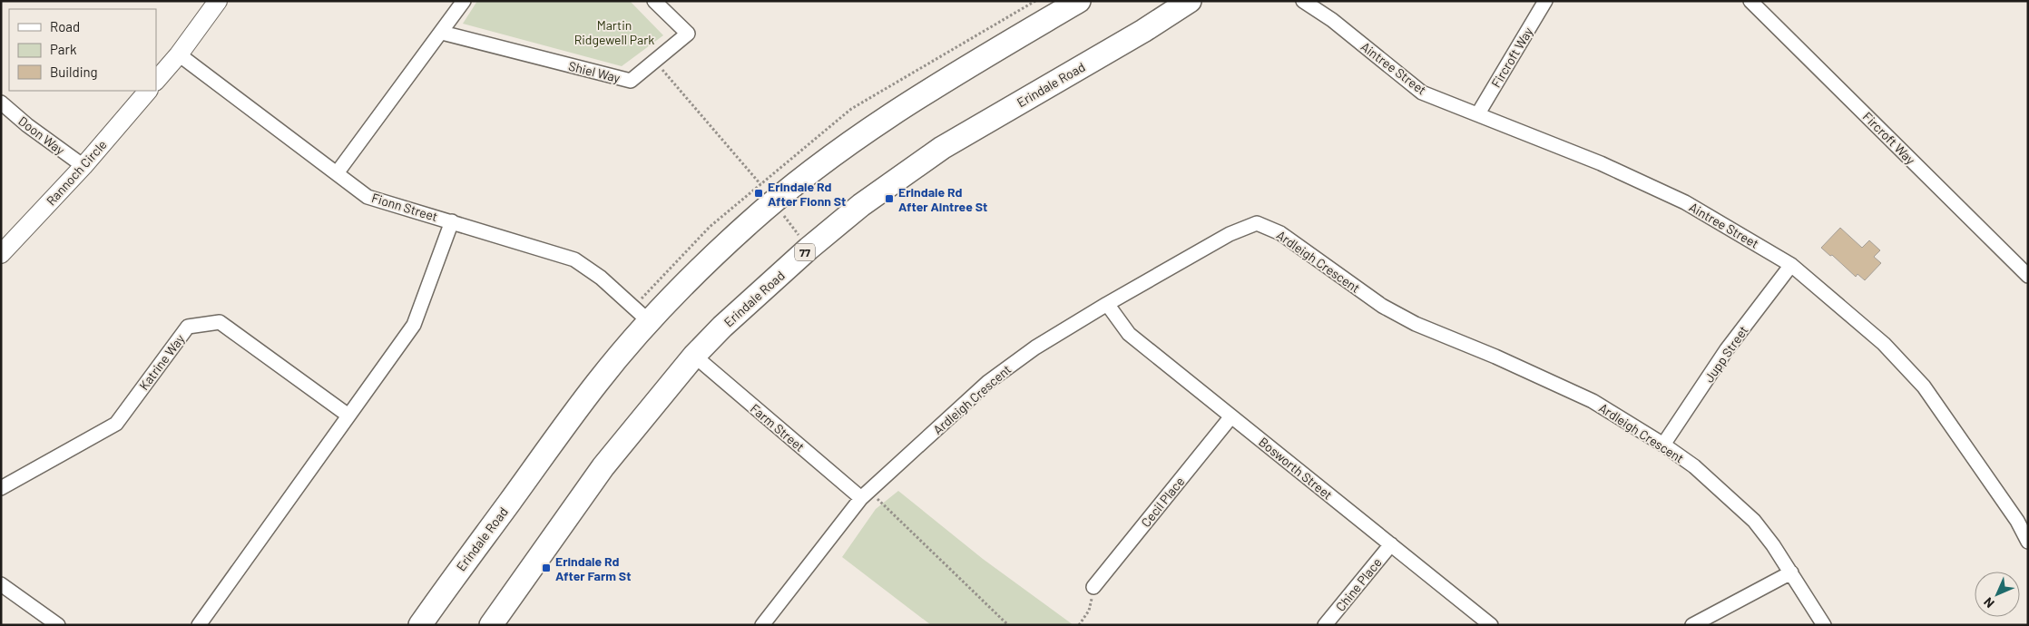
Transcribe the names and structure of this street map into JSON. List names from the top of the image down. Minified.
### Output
{"streets":{"main road":["Erindale Road","77"],"street":["Fircroft Way","Aintree Street","Shiel Way","Doon Way","Rannoch Circle","Fionn Street","Ardleigh Crescent","Jupp Street","Katrine Way","Farm Street","Bosworth Street","Cecil Place","Chine Place"]},"crossings":[["Fircroft Way","Aintree Street"],["Aintree Street","Jupp Street"],["Erindale Road","Fionn Street"],["Erindale Road","Farm Street"],["Doon Way","Rannoch Circle"],["Ardleigh Crescent","Jupp Street"],["Ardleigh Crescent","Farm Street"],["Ardleigh Crescent","Bosworth Street"],["Bosworth Street","Cecil Place"],["Bosworth Street","Chine Place"]],"parks":["Martin Ridgewell Park"],"places":{"transit":["Erindale Rd After Fionn St","Erindale Rd After Aintree St","Erindale Rd After Farm St"]},"legend":["Road","Park","Building"],"north":"bottom left"}
